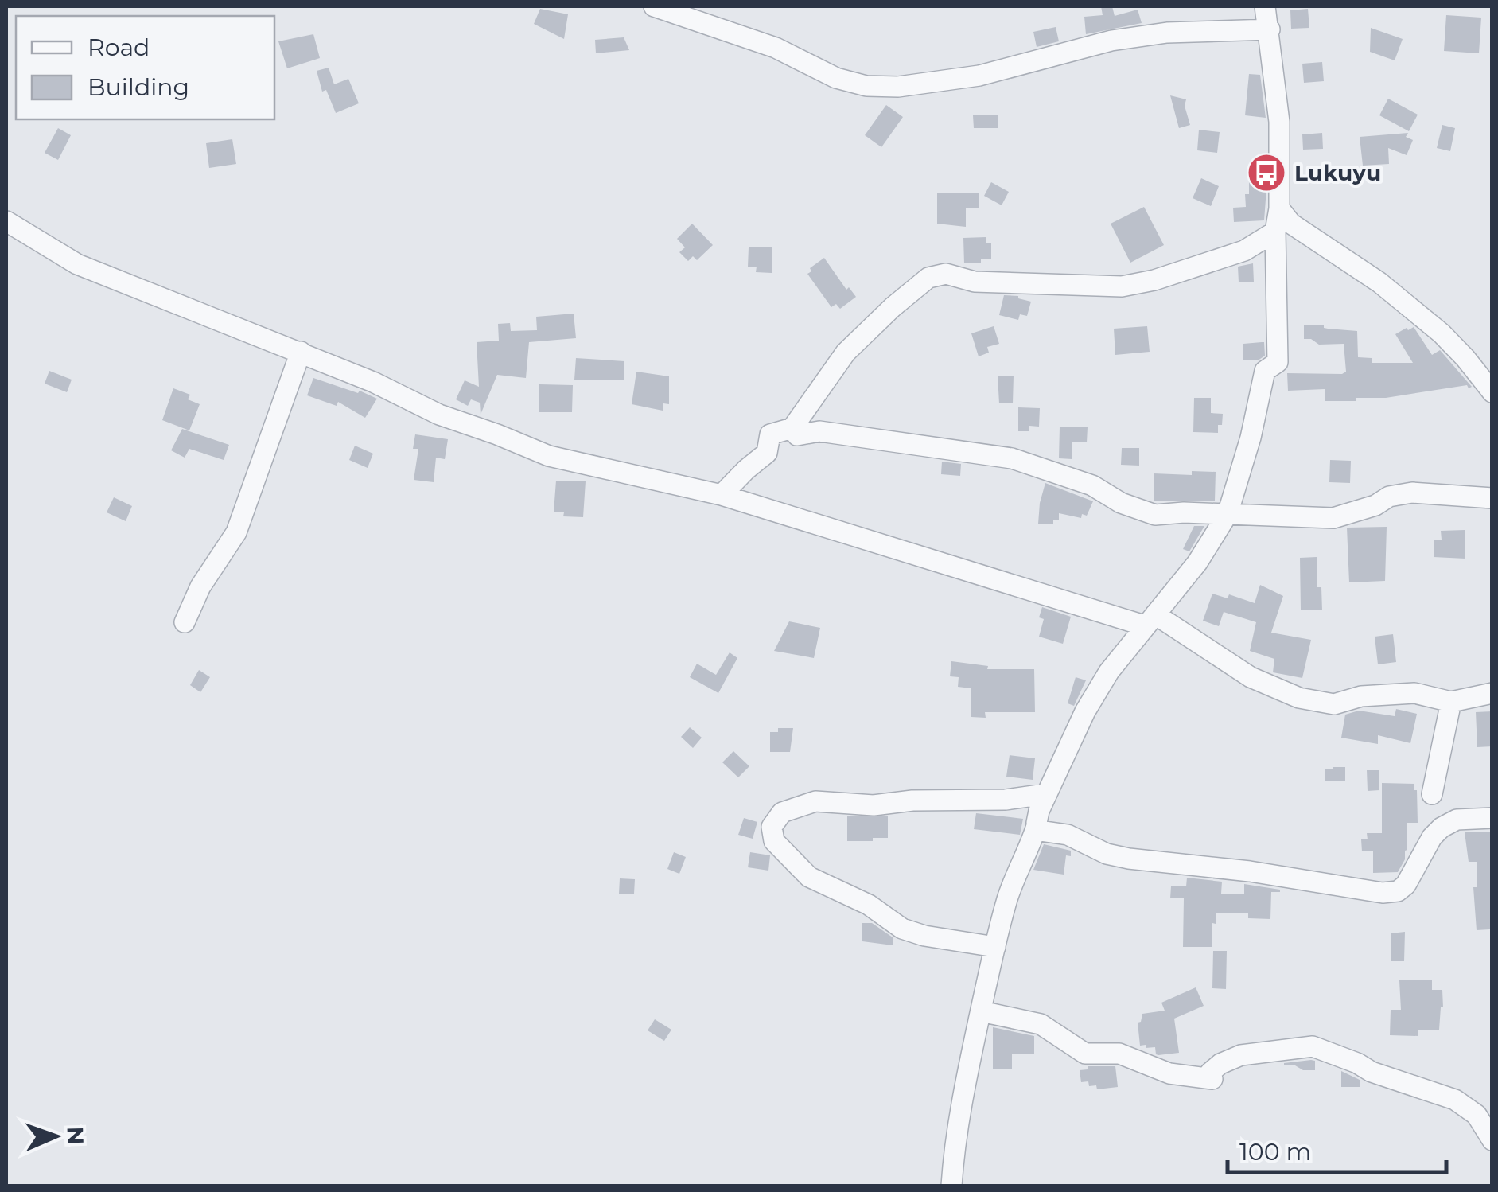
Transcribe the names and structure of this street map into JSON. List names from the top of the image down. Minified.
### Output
{"places":{"bus stop":["Lukuyu"]},"legend":["Road","Building"],"scale_bar":"100 m","north":"right"}
